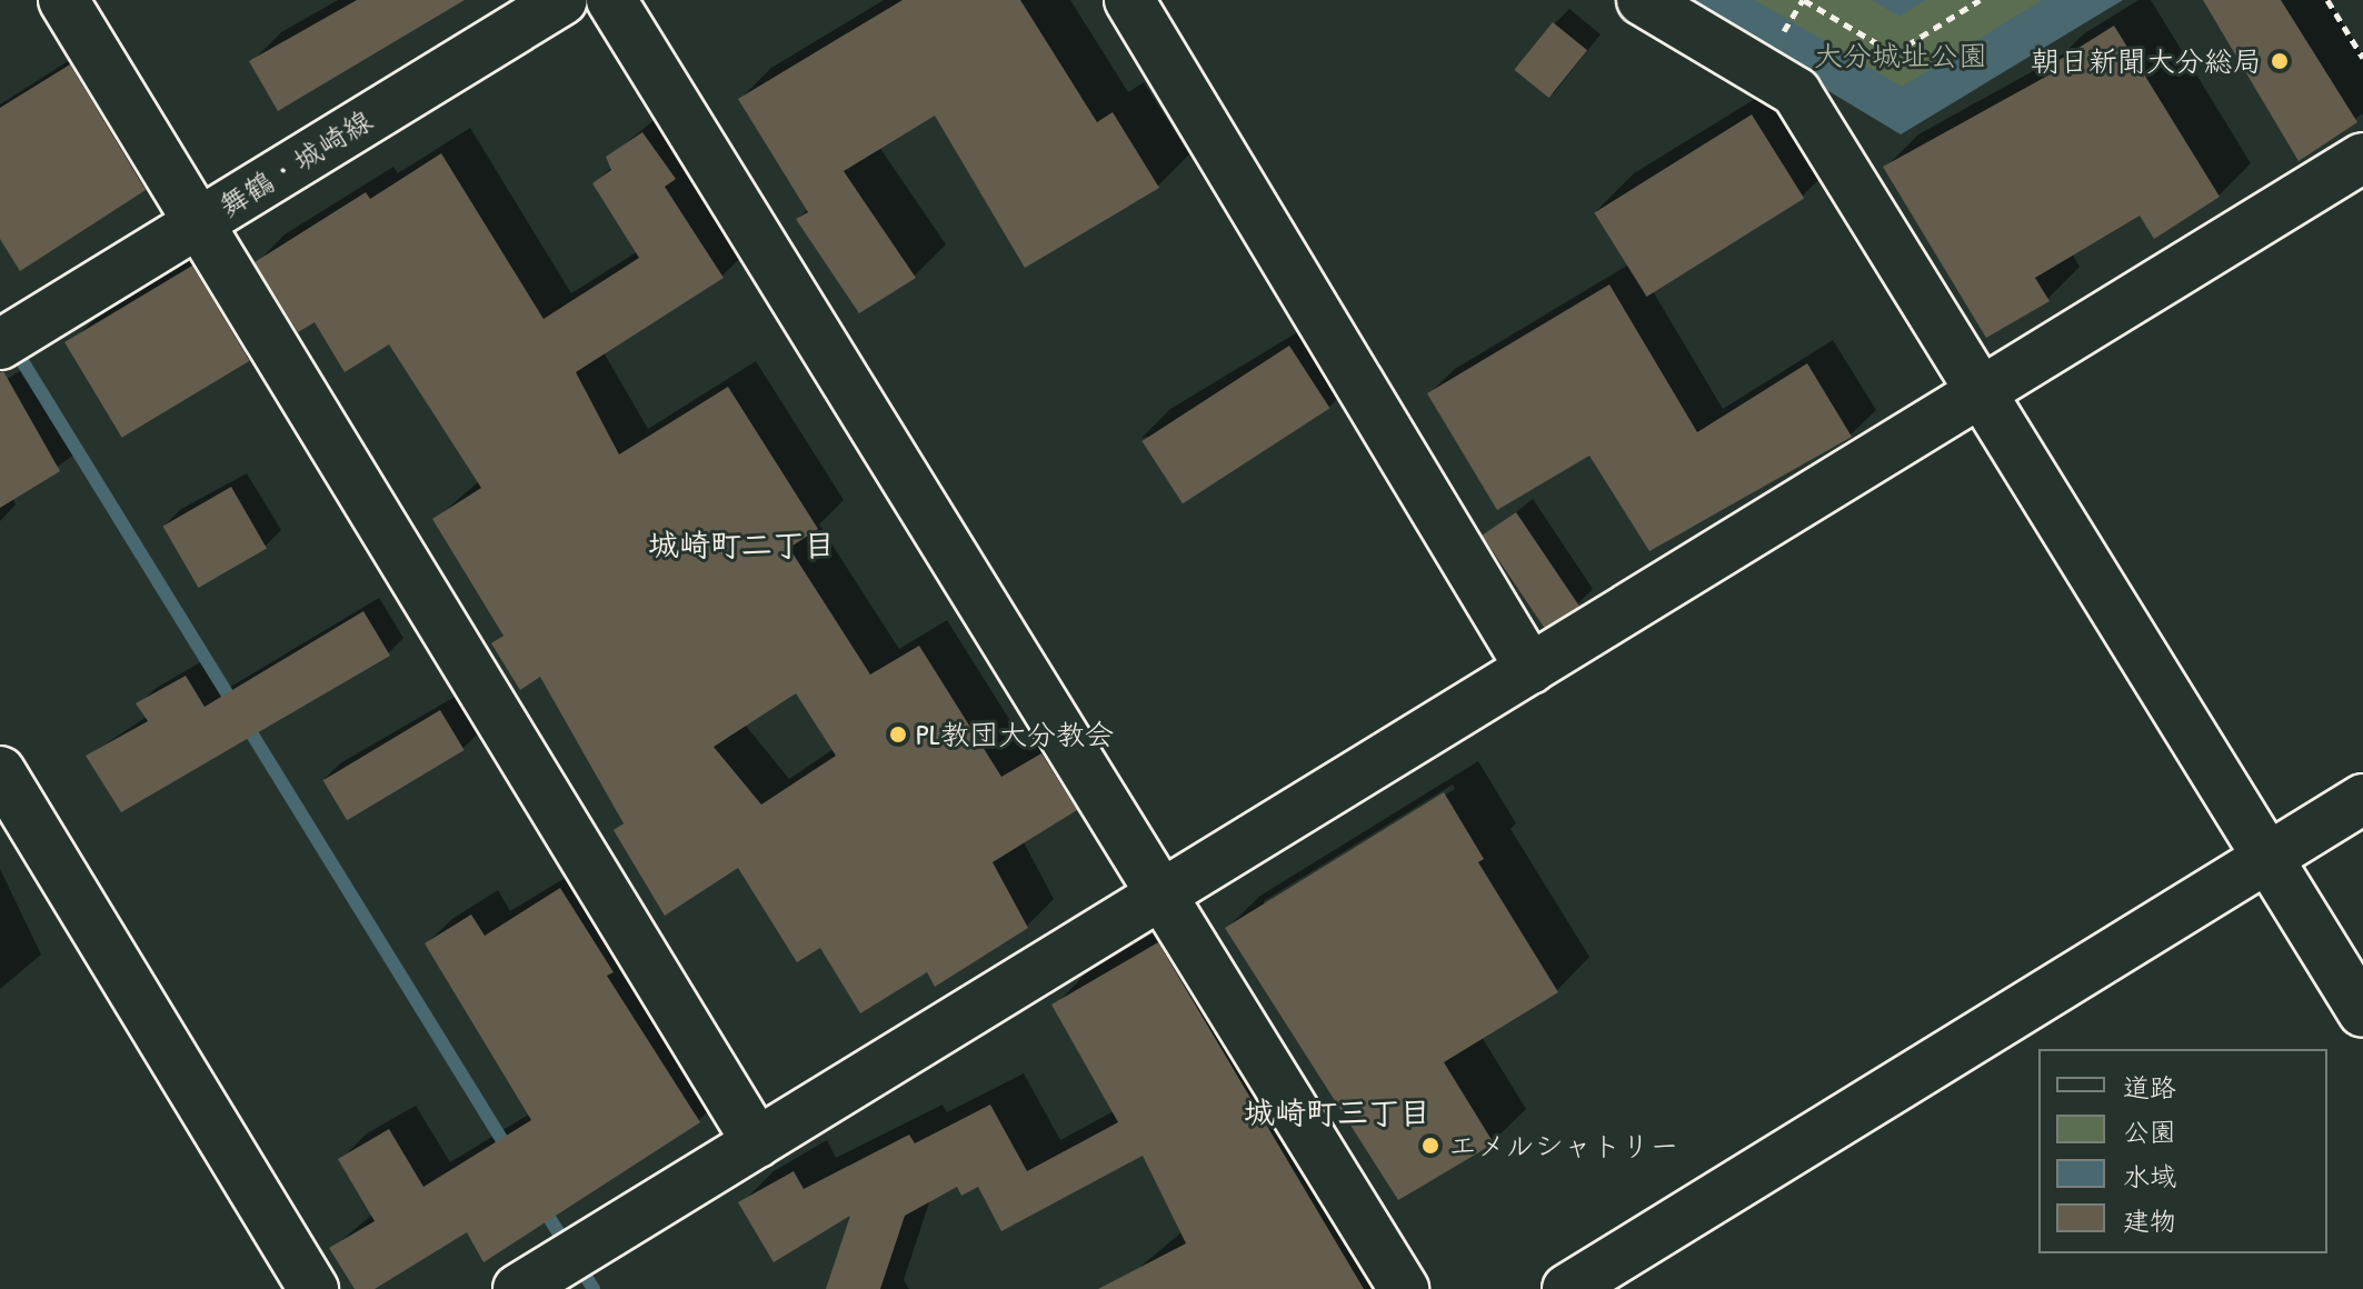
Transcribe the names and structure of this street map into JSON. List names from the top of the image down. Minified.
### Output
{"streets":{"street":["舞鶴・城崎線"]},"districts":["城崎町二丁目","城崎町三丁目"],"parks":["大分城址公園"],"places":["朝日新聞大分総局","PL教団大分教会","エメルシャトリー"],"legend":["道路","公園","水域","建物"]}
